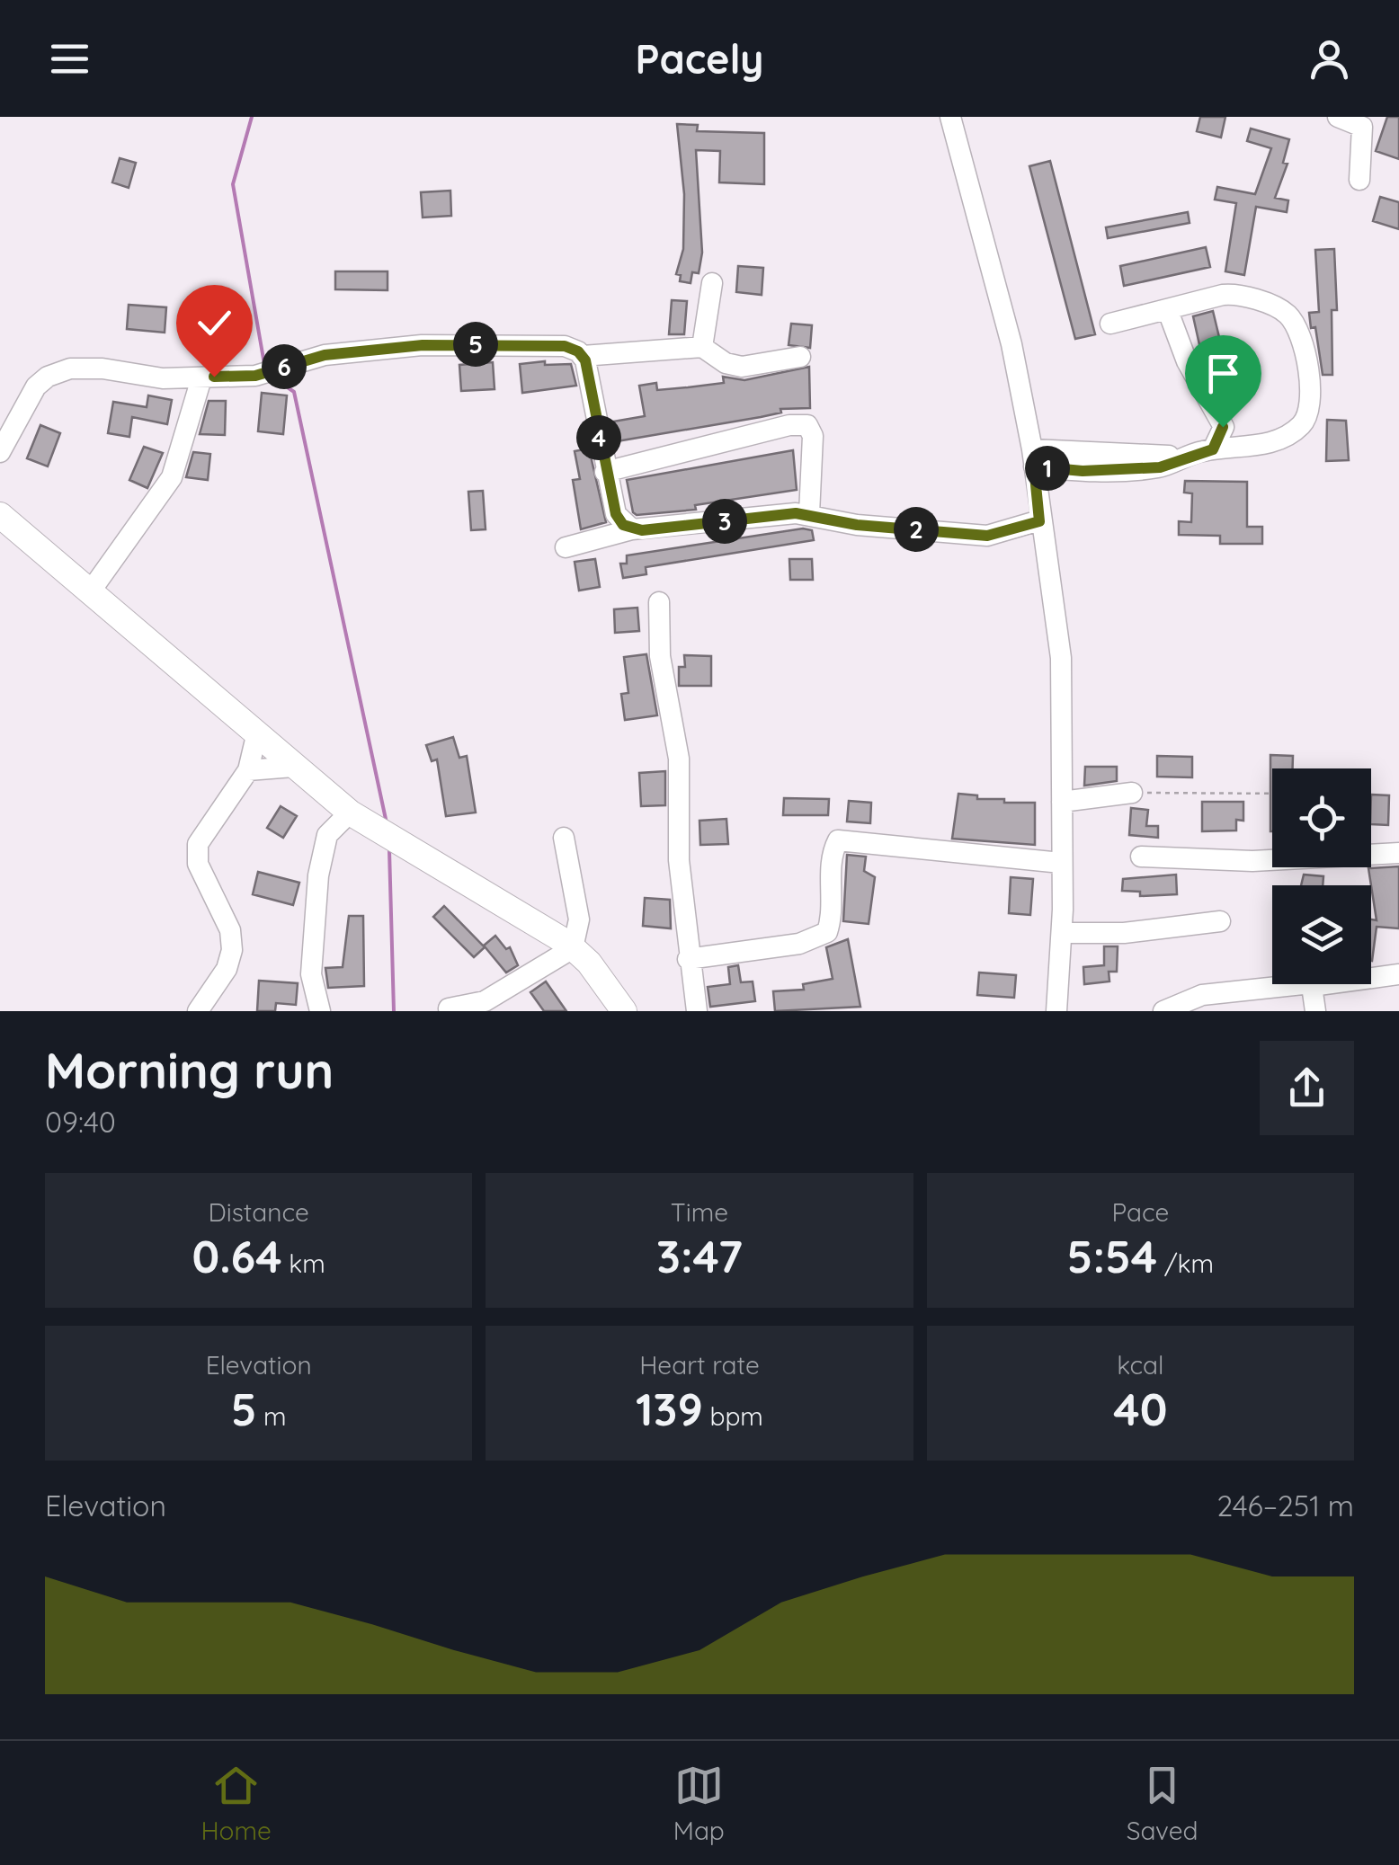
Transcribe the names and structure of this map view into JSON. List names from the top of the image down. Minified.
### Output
{"page":{"header":"Pacely","pins":["5","6","4","1","3","2"],"heading":["Morning run","09:40"],"stats":[["Distance","0.64 km"],["Time","3:47"],["Pace","5:54 /km"],["Elevation","5 m"],["Heart rate","139 bpm"],["kcal","40"]],"chart":["Elevation","246–251 m"],"tabs":["Home","Map","Saved"]}}
